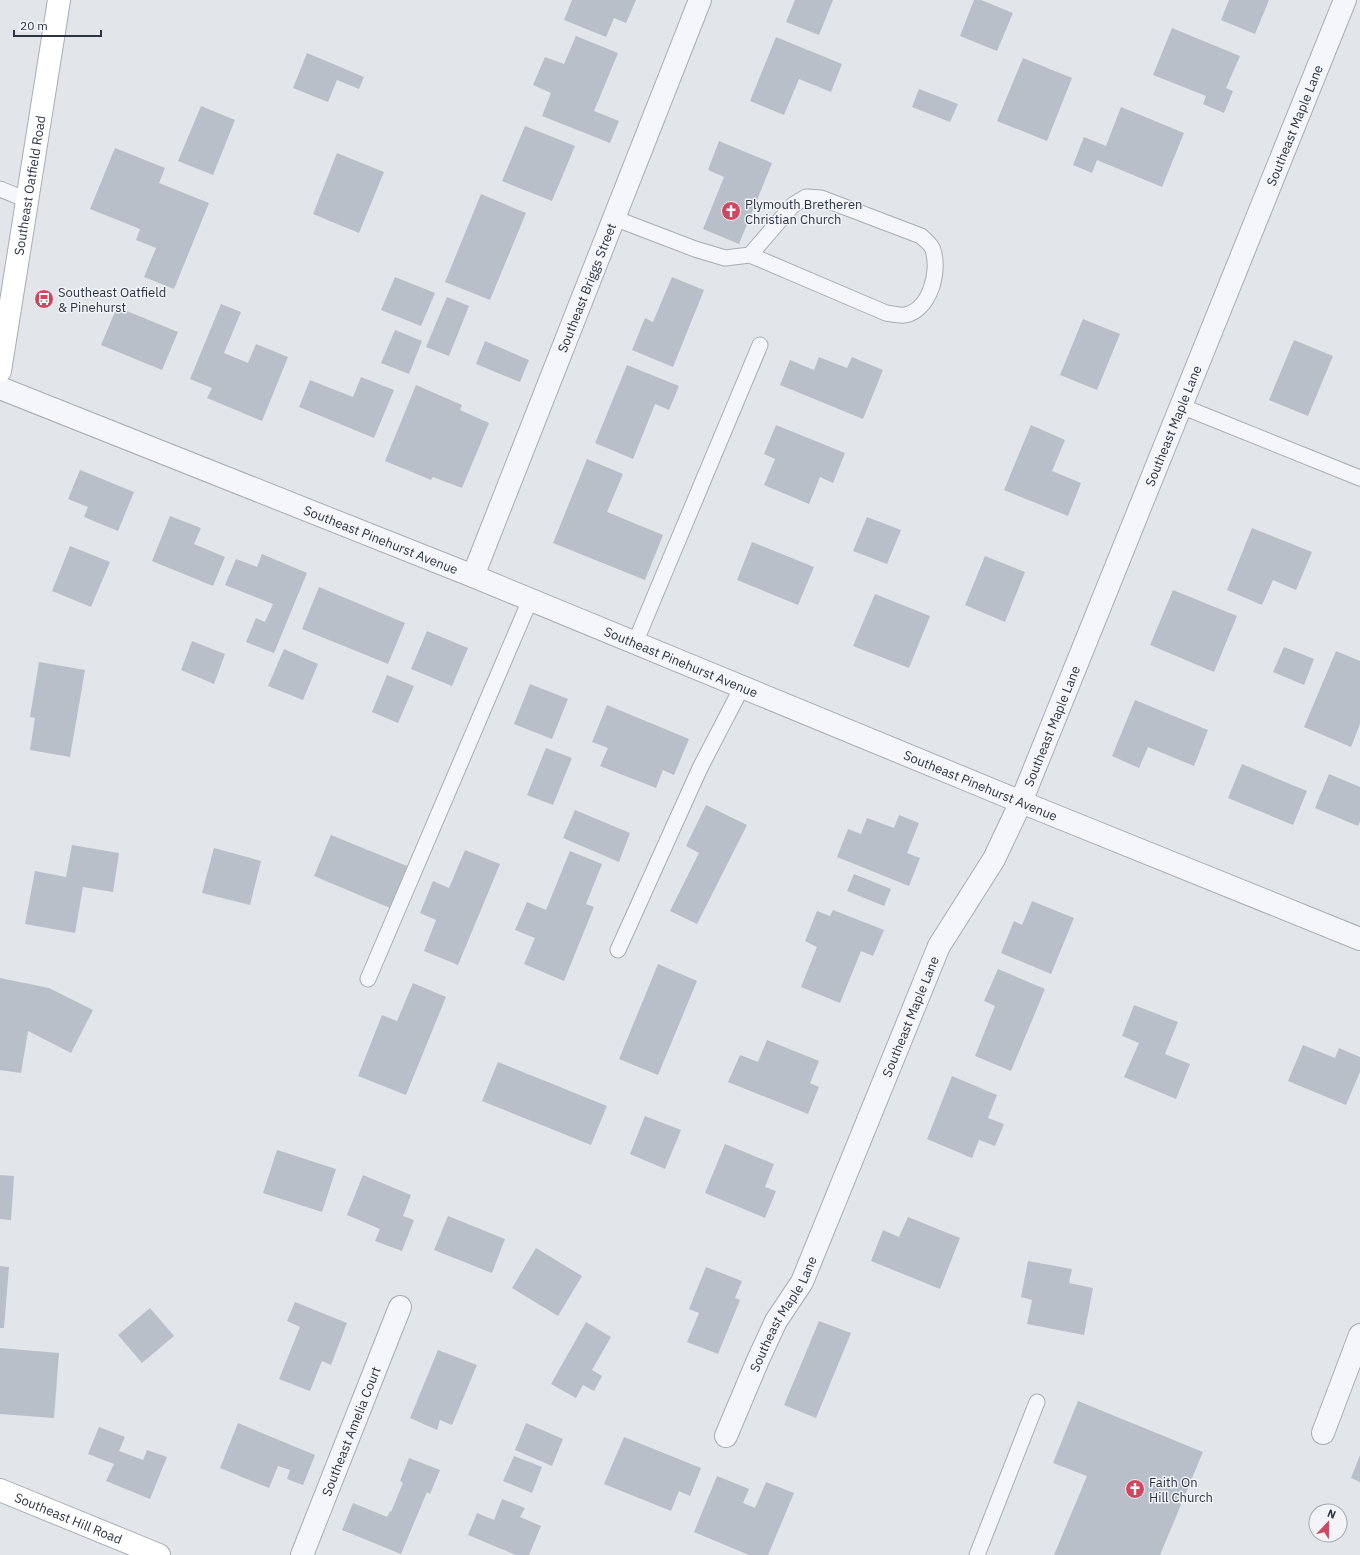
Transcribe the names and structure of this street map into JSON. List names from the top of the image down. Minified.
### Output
{"streets":{"main road":["Southeast Oatfield Road","Southeast Hill Road"],"street":["Southeast Maple Lane","Southeast Briggs Street","Southeast Pinehurst Avenue","Southeast Amelia Court"]},"crossings":[["Southeast Maple Lane","Southeast Pinehurst Avenue"],["Southeast Briggs Street","Southeast Pinehurst Avenue"]],"places":{"church":["Plymouth Bretheren Christian Church","Faith On Hill Church"],"bus stop":["Southeast Oatfield & Pinehurst"]},"scale_bar":"20 m","north":"top"}
